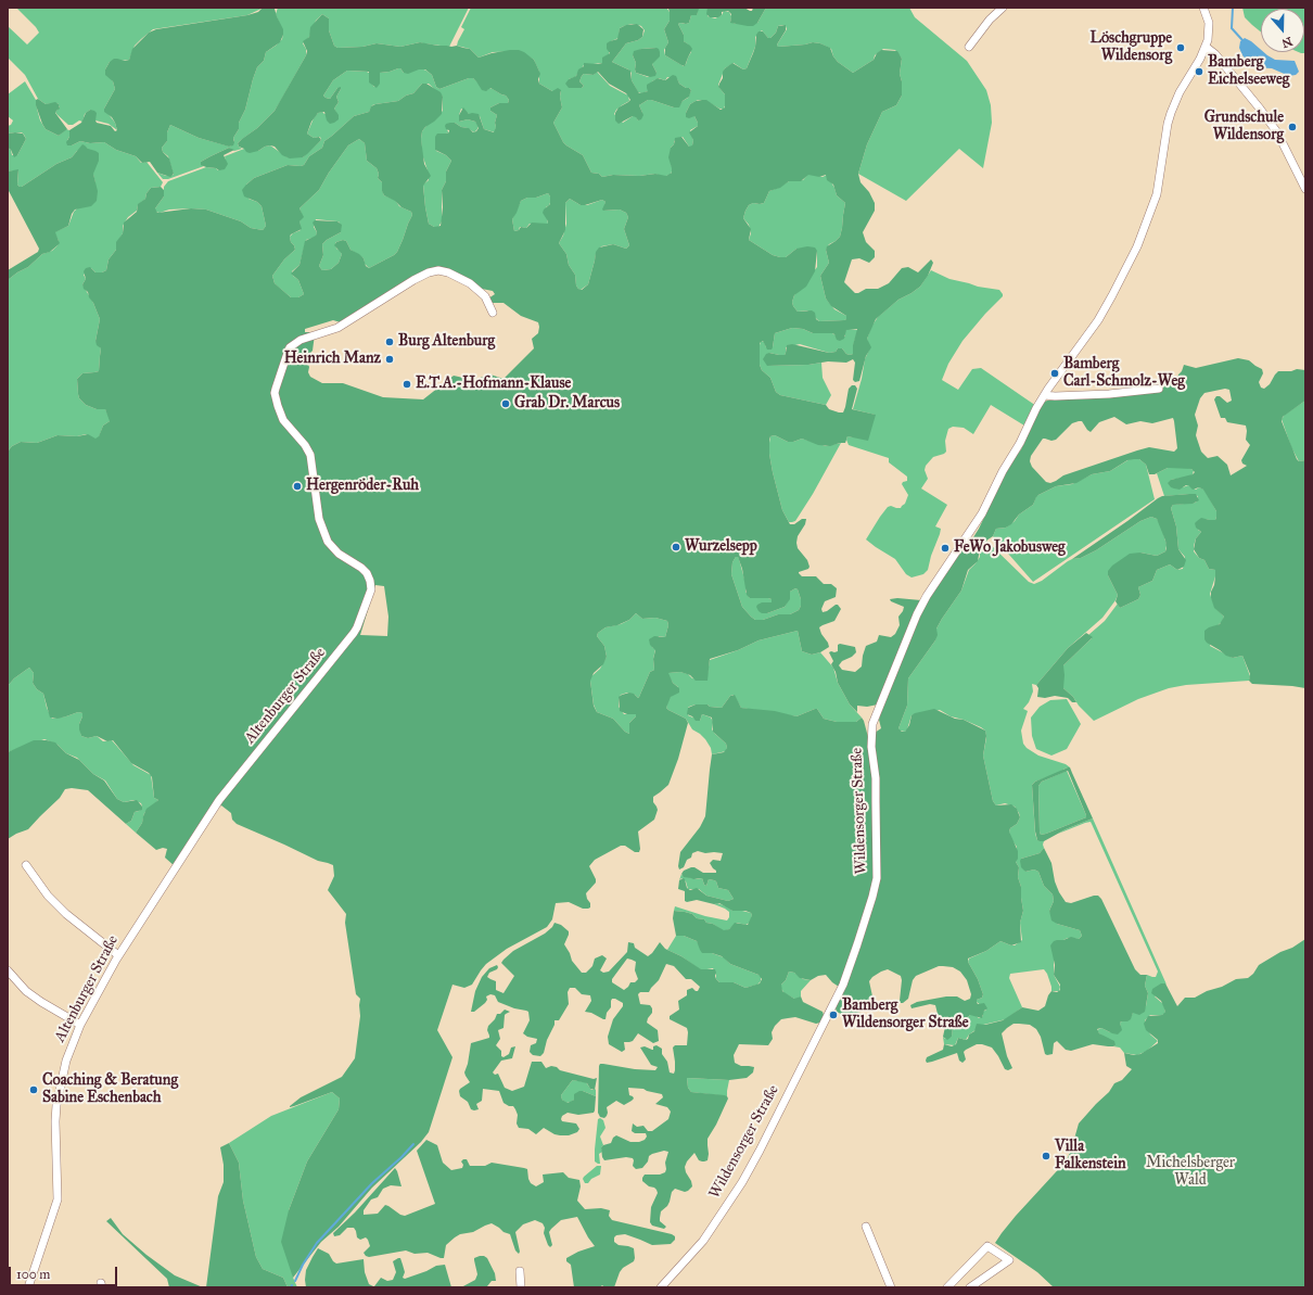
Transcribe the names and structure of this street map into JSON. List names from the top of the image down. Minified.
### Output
{"streets":{"street":["Altenburger Straße","Wildensorger Straße"]},"parks":["Michelsberger Wald"],"places":["Löschgruppe Wildensorg","Bamberg Eichelseeweg","Grundschule Wildensorg","Burg Altenburg","Heinrich Manz","Bamberg Carl-Schmolz-Weg","E.T.A.-Hofmann-Klause","Grab Dr. Marcus","Hergenröder-Ruh","Wurzelsepp","FeWo Jakobusweg","Bamberg Wildensorger Straße","Coaching & Beratung Sabine Eschenbach","Villa Falkenstein"],"scale_bar":"100 m","north":"bottom"}
